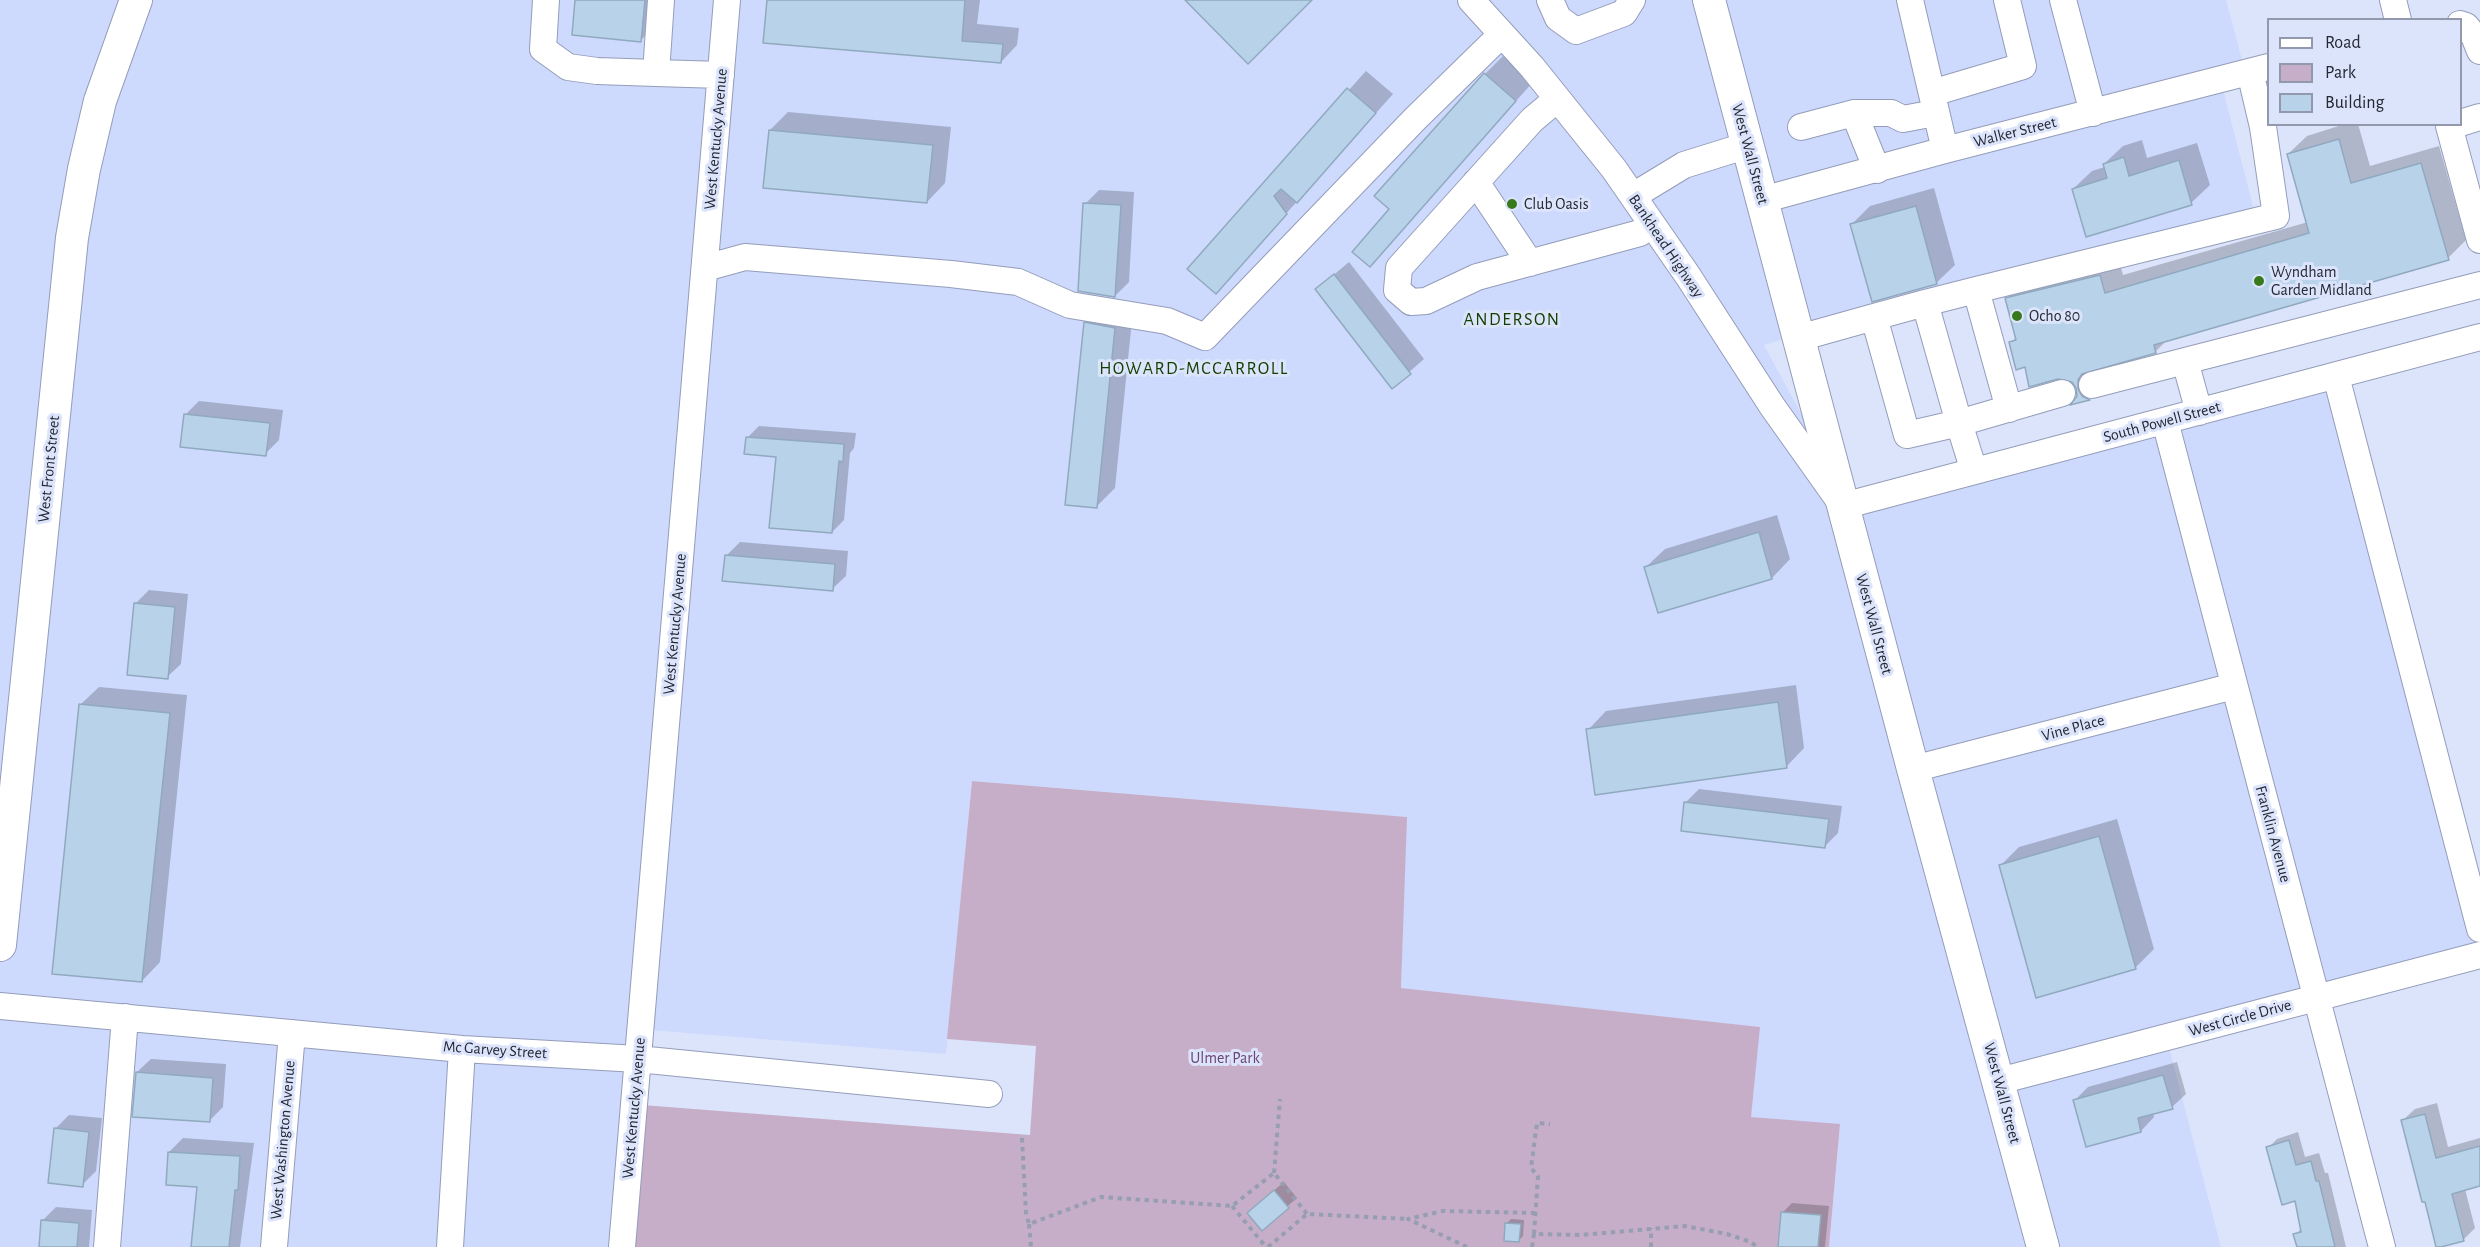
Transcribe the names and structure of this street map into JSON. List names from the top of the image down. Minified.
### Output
{"streets":{"main road":["West Wall Street","West Front Street"],"street":["Walker Street","West Kentucky Avenue","Bankhead Highway","South Powell Street","Vine Place","Franklin Avenue","West Circle Drive","Mc Garvey Street","West Washington Avenue"]},"crossings":[["Walker Street","West Wall Street"],["West Kentucky Avenue","Mc Garvey Street"],["West Wall Street","Bankhead Highway"],["West Wall Street","South Powell Street"],["West Wall Street","Vine Place"],["West Wall Street","West Circle Drive"],["Bankhead Highway","South Powell Street"],["South Powell Street","Franklin Avenue"],["Vine Place","Franklin Avenue"],["Franklin Avenue","West Circle Drive"],["Mc Garvey Street","West Washington Avenue"]],"districts":["ANDERSON","HOWARD-MCCARROLL"],"parks":["Ulmer Park"],"places":["Club Oasis","Wyndham Garden Midland","Ocho 80"],"legend":["Road","Park","Building"]}
